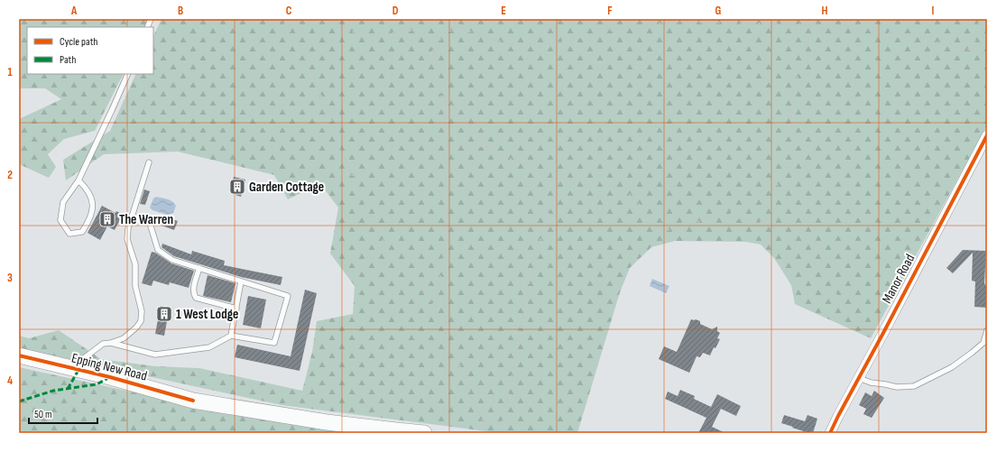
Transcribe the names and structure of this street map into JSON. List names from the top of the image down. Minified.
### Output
{"streets":{"main road":["Epping New Road"],"street":["Manor Road"]},"places":{"building":["Garden Cottage","The Warren","1 West Lodge"]},"legend":["Cycle path","Path"],"scale_bar":"50 m","grid":{"columns":["A","B","C","D","E","F","G","H","I"],"rows":["1","2","3","4"]}}
